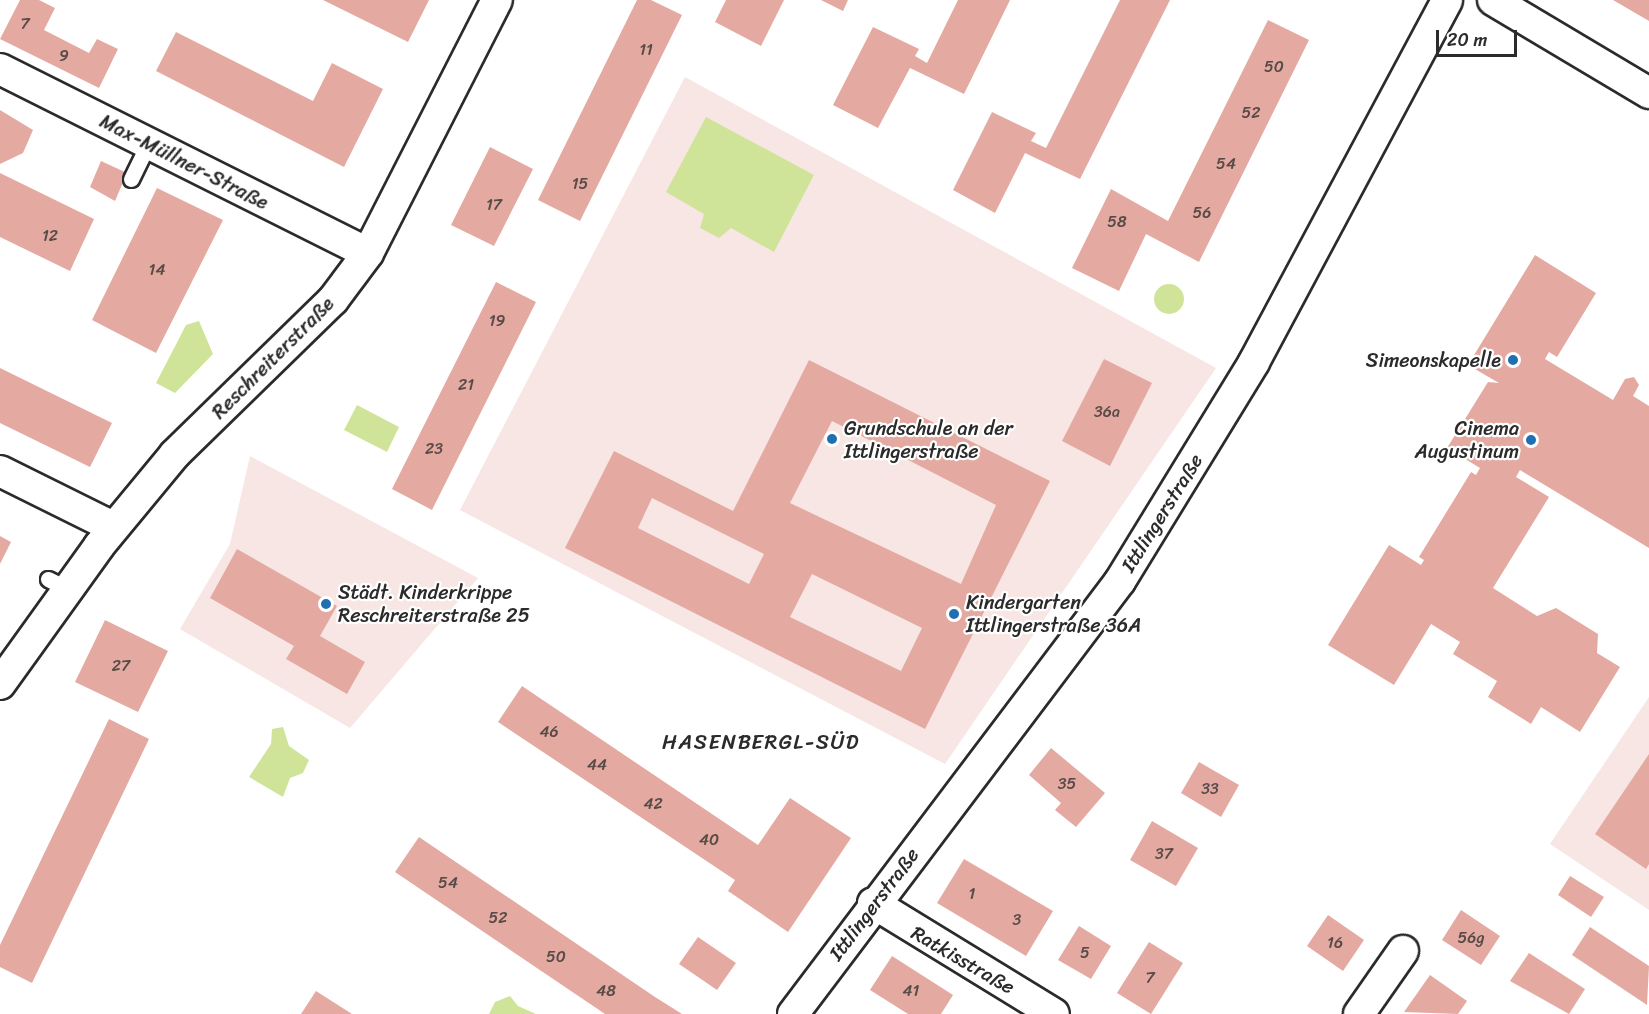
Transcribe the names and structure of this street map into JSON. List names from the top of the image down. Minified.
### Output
{"streets":{"street":["Max-Müllner-Straße","Reschreiterstraße","Ittlingerstraße","Ratkisstraße"]},"crossings":[["Max-Müllner-Straße","Reschreiterstraße"],["Ittlingerstraße","Ratkisstraße"]],"districts":["HASENBERGL-SÜD"],"places":["Simeonskapelle","Grundschule an der Ittlingerstraße","Cinema Augustinum","Städt. Kinderkrippe Reschreiterstraße 25","Kindergarten Ittlingerstraße 36A"],"house_numbers":["7","11","9","50","52","54","15","17","56","58","12","14","19","21","36a","23","27","46","44","35","33","42","40","37","54","1","52","3","56g","16","5","50","7","48","41"],"scale_bar":"20 m"}
